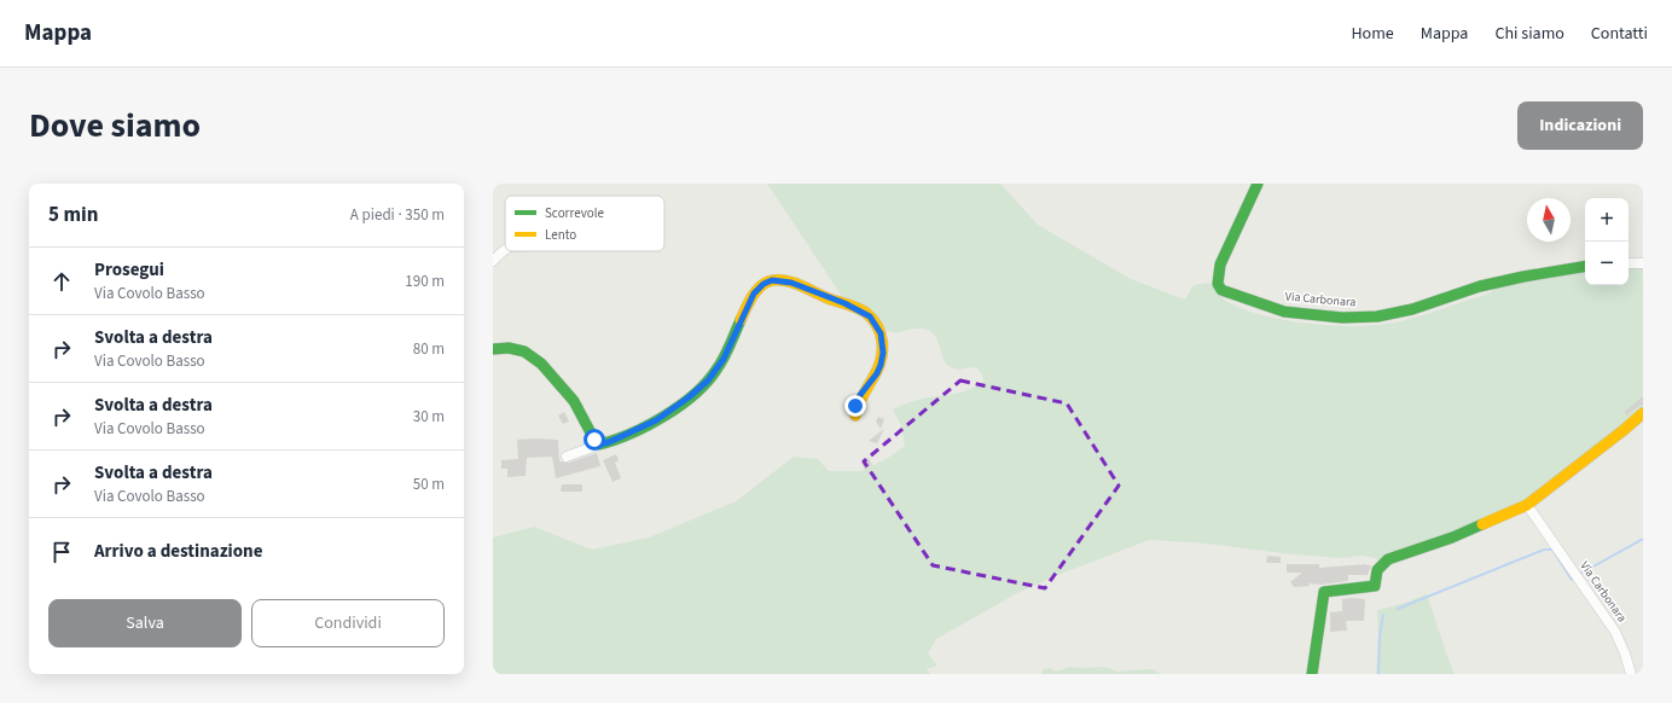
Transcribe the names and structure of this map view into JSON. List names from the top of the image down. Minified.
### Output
{"streets":{"street":["Via Carbonara"]},"legend":["Scorrevole","Lento"],"north":"top","page":{"header":"Mappa","nav":["Home","Mappa","Chi siamo","Contatti"],"title":"Dove siamo","buttons":["Indicazioni",["Salva","Condividi"]],"heading":["5 min","A piedi · 350 m"],"map_buttons":["+","−"],"list":[["Prosegui","Via Covolo Basso","190 m"],["Svolta a destra","Via Covolo Basso","80 m"],["Svolta a destra","Via Covolo Basso","30 m"],["Svolta a destra","Via Covolo Basso","50 m"],"Arrivo a destinazione"]}}
